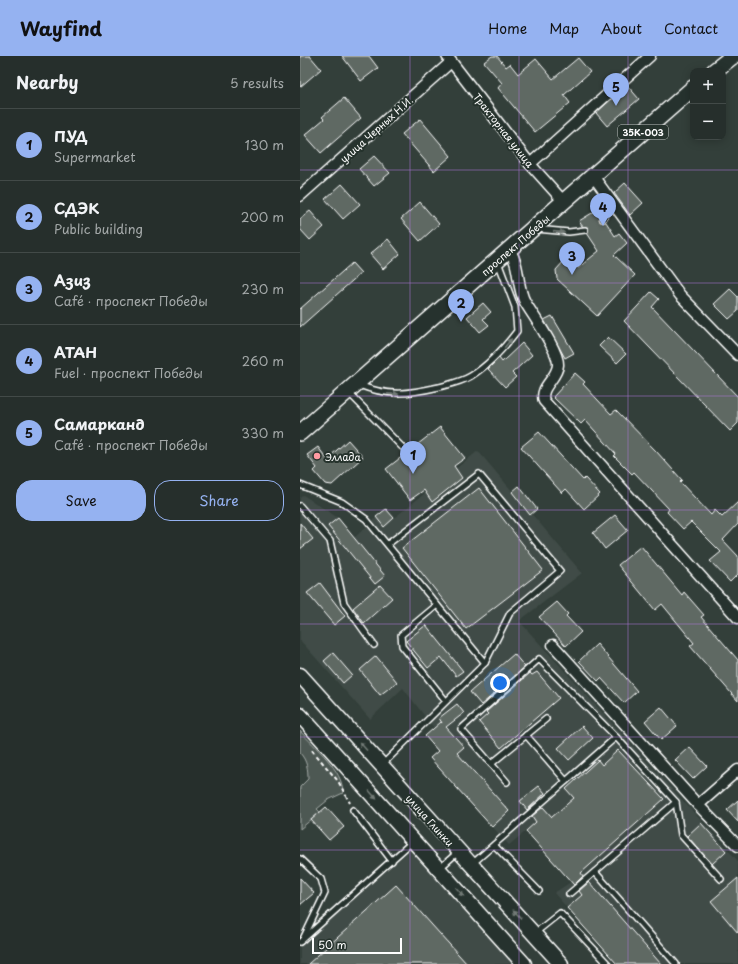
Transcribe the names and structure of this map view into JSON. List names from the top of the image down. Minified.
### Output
{"streets":{"main road":["35К-003","проспект Победы","улица Глинки"],"street":["улица Черных Н.И.","Тракторная улица"]},"crossings":[["улица Черных Н.И.","Тракторная улица"],["Тракторная улица","проспект Победы"]],"places":["Эллада"],"scale_bar":"50 m","page":{"header":"Wayfind","nav":["Home","Map","About","Contact"],"heading":["Nearby","5 results"],"map_buttons":["+","−"],"pins":["5","4","3","2","1"],"list":[{"mark":"1","name":"ПУД","note":"Supermarket","value":"130 m"},{"mark":"2","name":"СДЭК","note":"Public building","value":"200 m"},{"mark":"3","name":"Азиз","note":"Café · проспект Победы","value":"230 m"},{"mark":"4","name":"АТАН","note":"Fuel · проспект Победы","value":"260 m"},{"mark":"5","name":"Самарканд","note":"Café · проспект Победы","value":"330 m"}],"buttons":["Save","Share"],"scale":"50 m"}}
